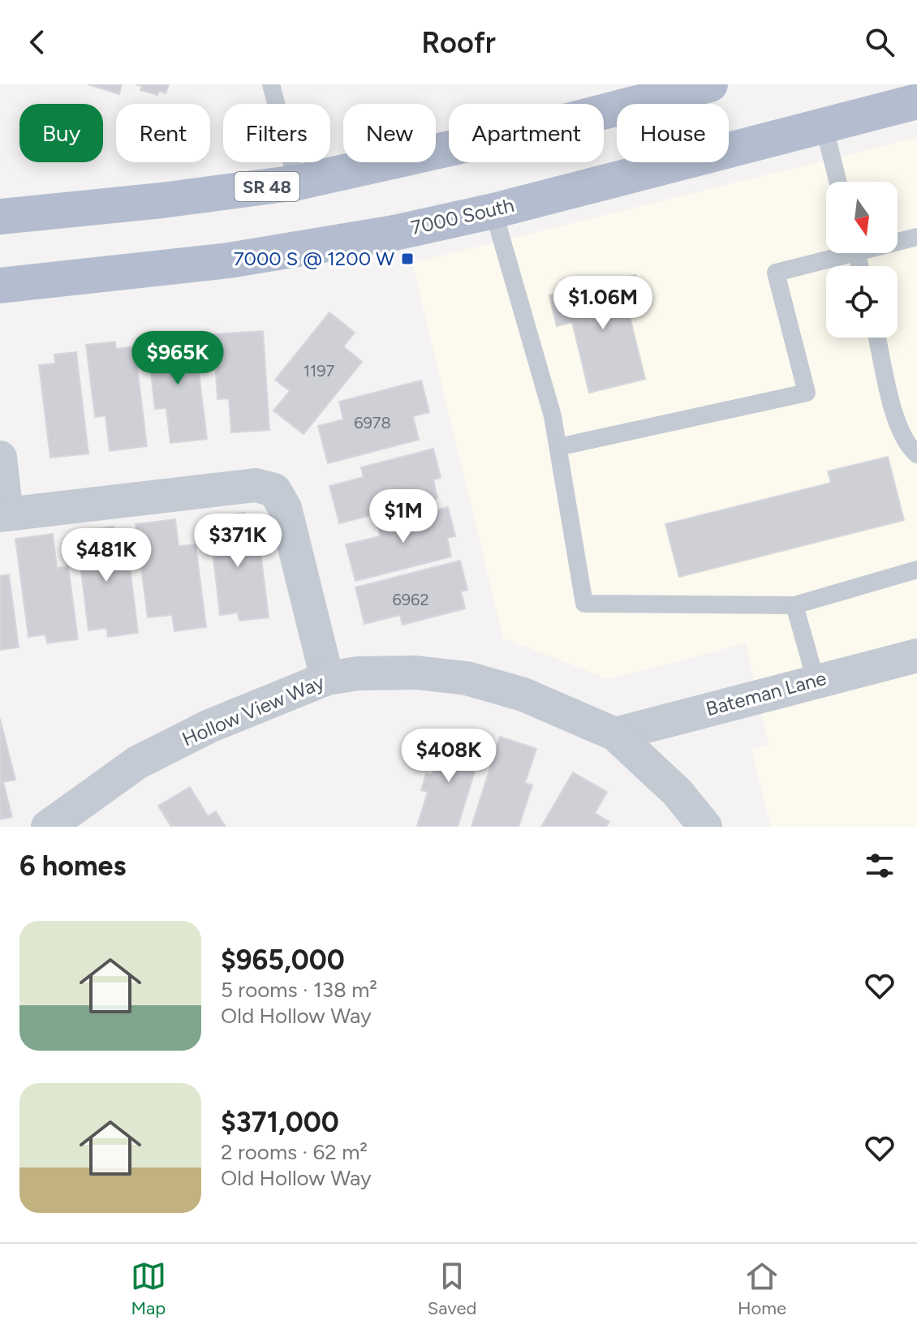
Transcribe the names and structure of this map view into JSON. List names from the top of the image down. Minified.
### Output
{"streets":{"main road":["SR 48","7000 South"],"street":["Bateman Lane","Hollow View Way"]},"crossings":[["Bateman Lane","Hollow View Way"]],"places":{"transit":["7000 S @ 1200 W"]},"house_numbers":["1197","6978","6962"],"north":"bottom","page":{"header":"Roofr","chip":["Buy","Rent","Filters","New","Apartment","House"],"price":["$1.06M","$965K","$1M","$371K","$481K","$408K"],"heading":"6 homes","list":[{"name":"$965,000","note":"5 rooms · 138 m² · Old Hollow Way"},{"name":"$371,000","note":"2 rooms · 62 m² · Old Hollow Way"}],"tabs":["Map","Saved","Home"]}}
